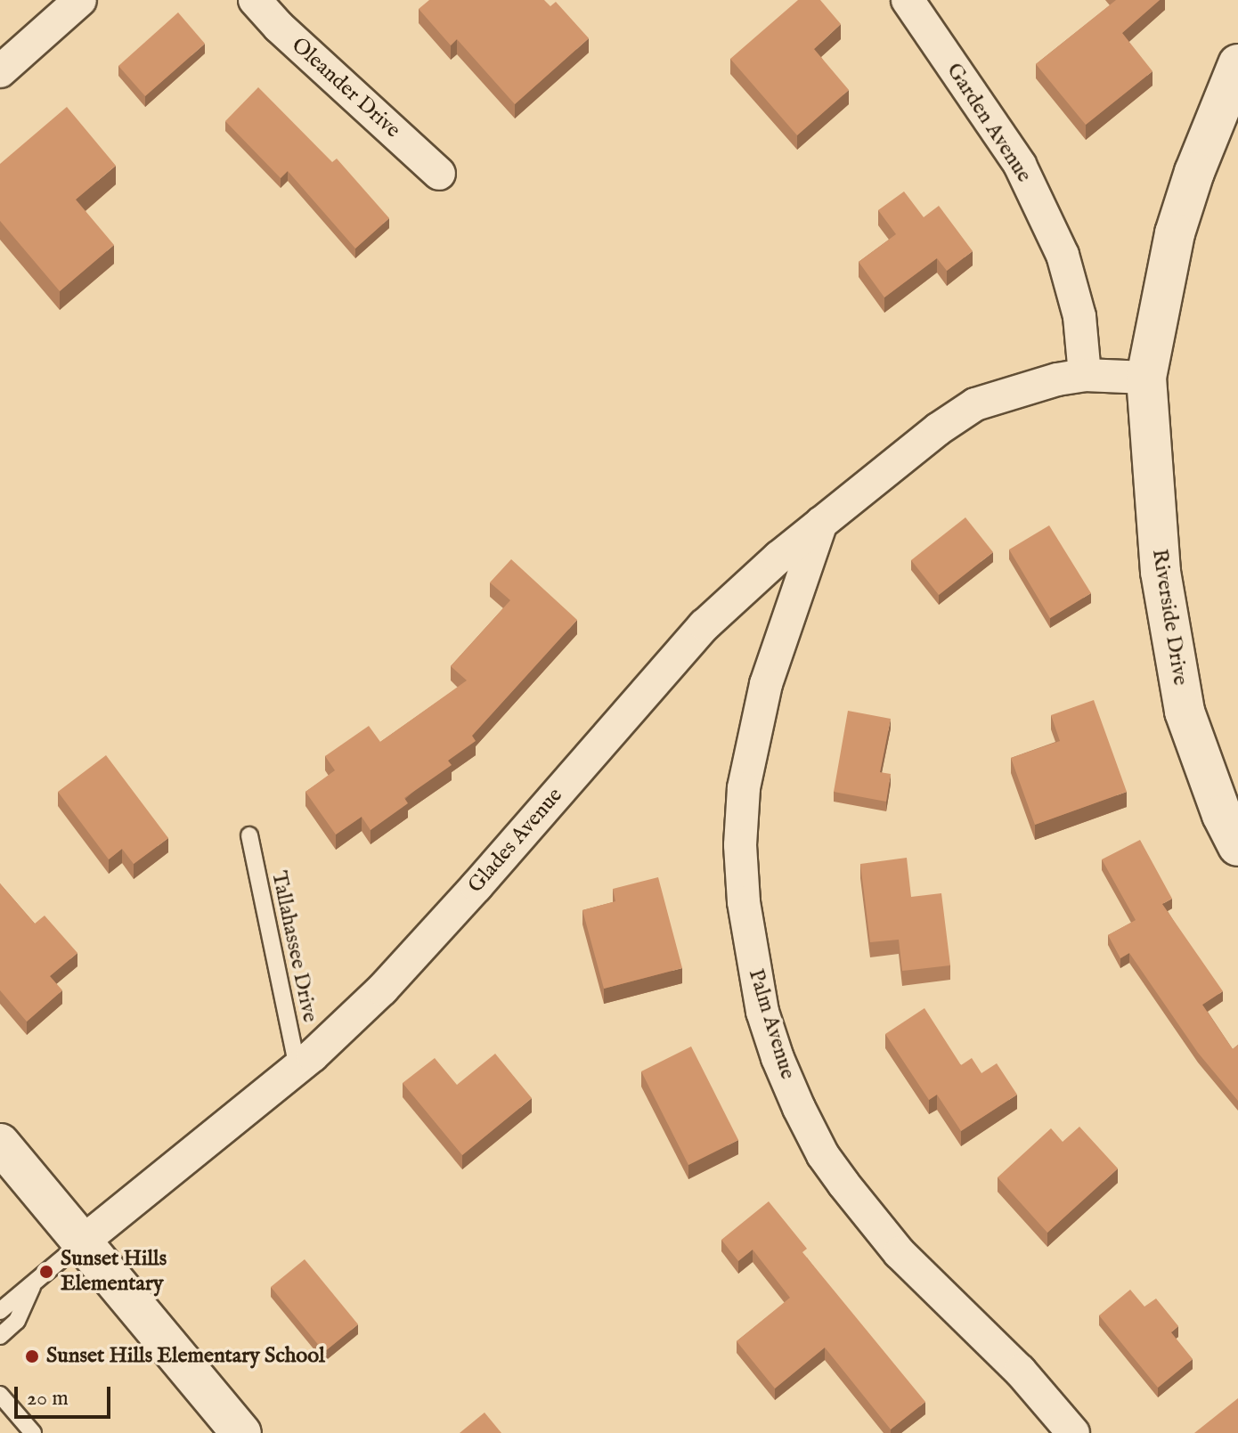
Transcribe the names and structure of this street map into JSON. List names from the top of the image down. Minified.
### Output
{"streets":{"street":["Oleander Drive","Garden Avenue","Riverside Drive","Glades Avenue","Palm Avenue"],"lane":["Tallahassee Drive"]},"crossings":[["Garden Avenue","Glades Avenue"],["Glades Avenue","Tallahassee Drive"],["Glades Avenue","Palm Avenue"]],"places":["Sunset Hills Elementary","Sunset Hills Elementary School"],"scale_bar":"20 m"}
